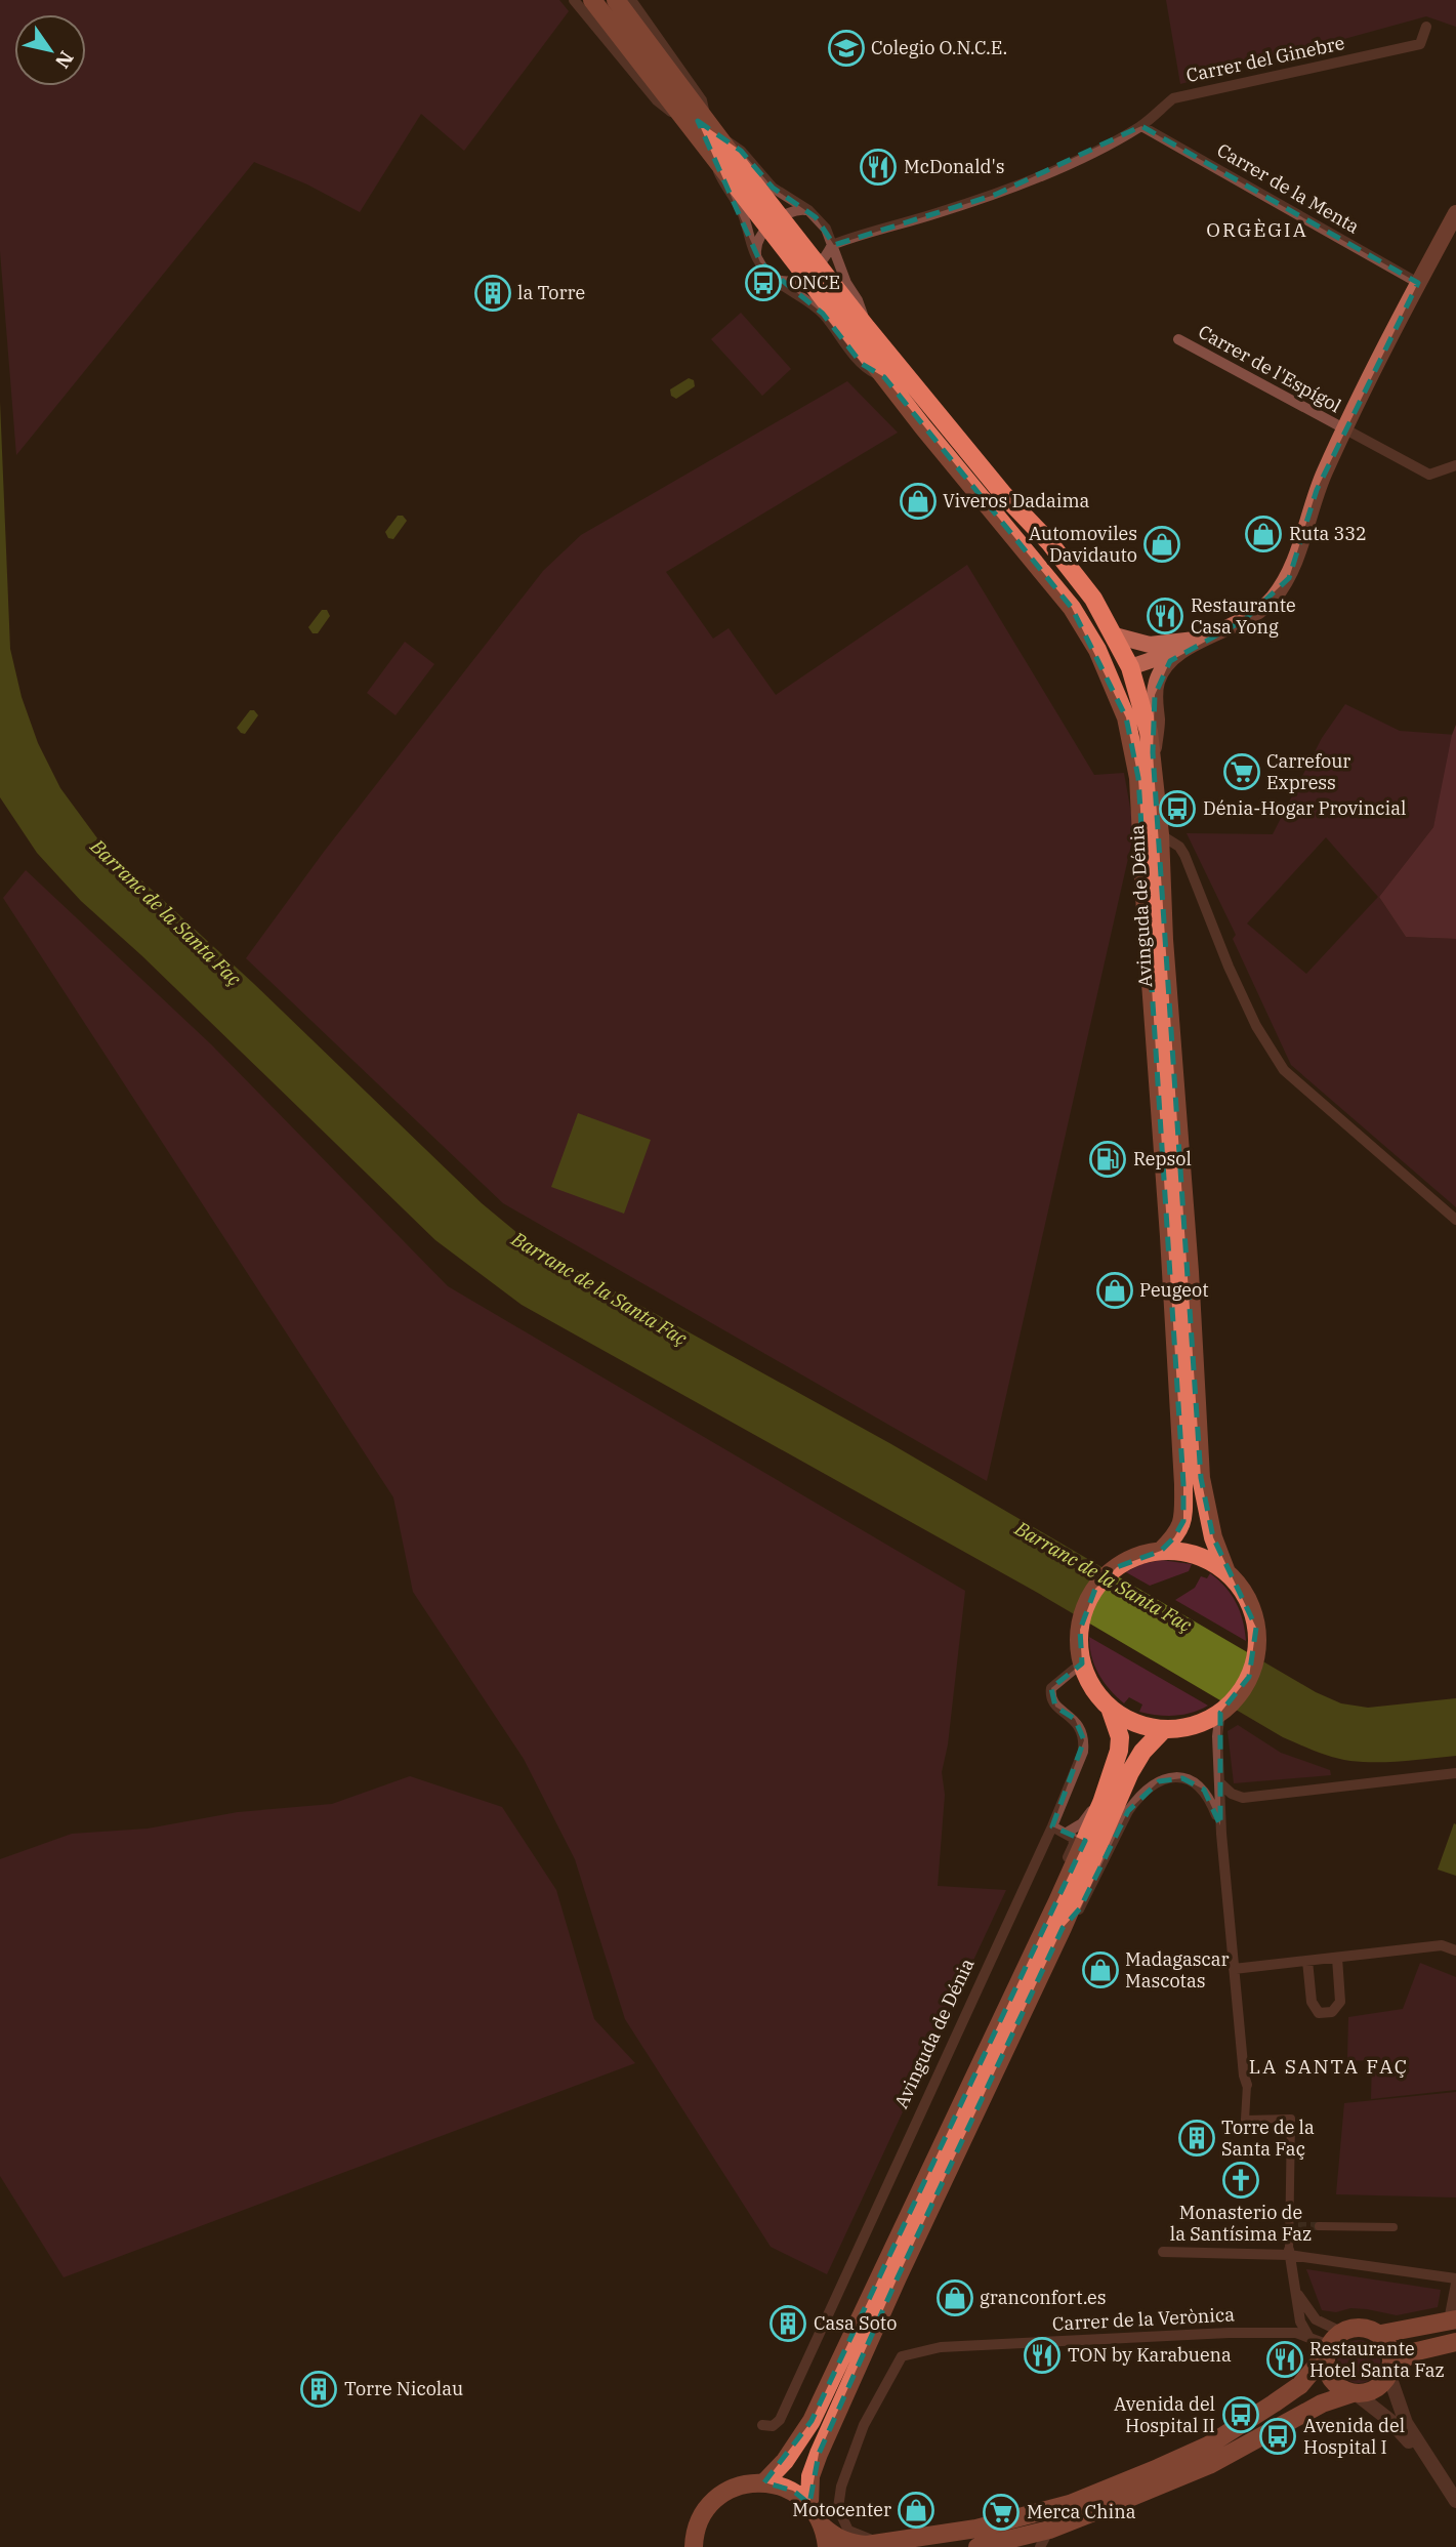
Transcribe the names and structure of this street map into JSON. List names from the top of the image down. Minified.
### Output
{"streets":{"main road":["Avinguda de Dénia"],"street":["Carrer del Ginebre","Carrer de la Menta","Carrer de l'Espígol","Carrer de la Verònica"]},"crossings":[["Carrer del Ginebre","Carrer de la Menta"],["Carrer del Ginebre","Avinguda de Dénia"]],"districts":["ORGÈGIA","LA SANTA FAÇ"],"water":["Barranc de la Santa Faç"],"places":{"school or university":["Colegio O.N.C.E."],"restaurant":["McDonald's","Restaurante Casa Yong","TON by Karabuena","Restaurante Hotel Santa Faz"],"bus stop":["ONCE","Dénia-Hogar Provincial","Avenida del Hospital II","Avenida del Hospital I"],"building":["la Torre","Torre de la Santa Faç","Casa Soto","Torre Nicolau"],"shop":["Viveros Dadaima","Ruta 332","Automoviles Davidauto","Peugeot","Madagascar Mascotas","granconfort.es","Motocenter"],"supermarket":["Carrefour Express","Merca China"],"fuel station":["Repsol"],"church":["Monasterio de la Santísima Faz"]},"north":"bottom right"}
